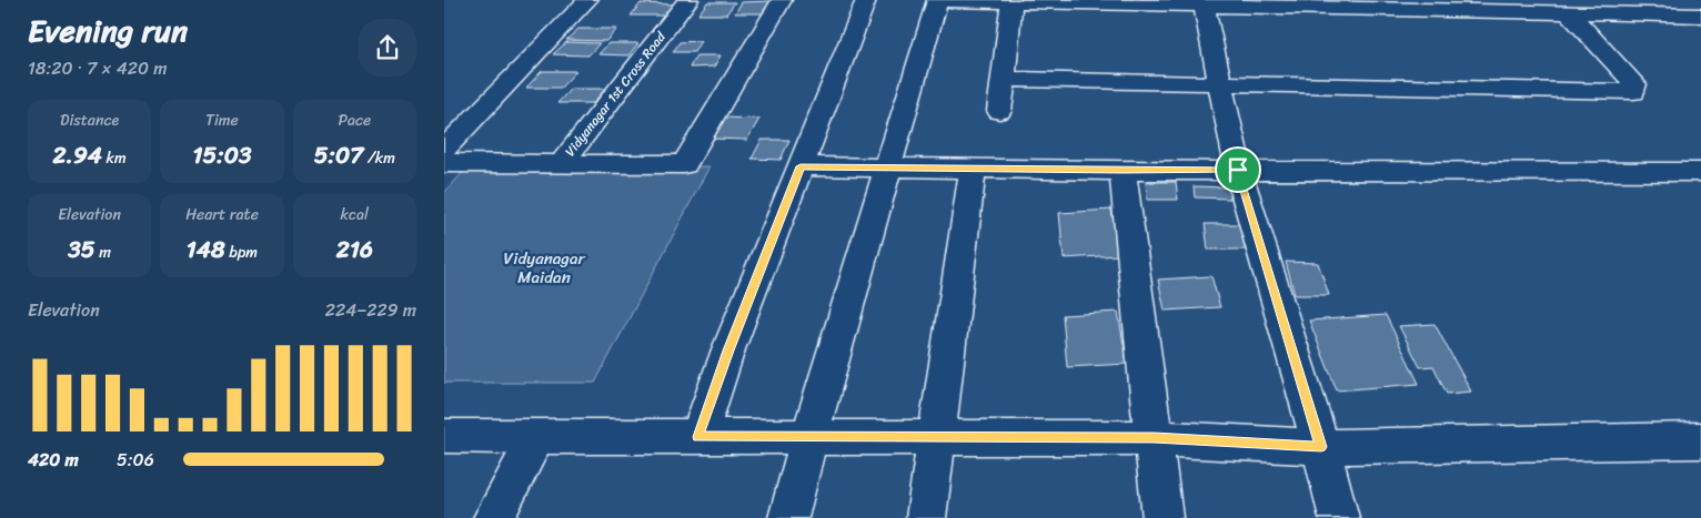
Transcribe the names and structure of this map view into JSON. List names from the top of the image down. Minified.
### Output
{"streets":{"street":["Vidyanagar 1st Cross Road"]},"parks":["Vidyanagar Maidan"],"page":{"heading":["Evening run","18:20 · 7 × 420 m"],"stats":[["Distance","2.94 km"],["Time","15:03"],["Pace","5:07 /km"],["Elevation","35 m"],["Heart rate","148 bpm"],["kcal","216"]],"chart":["Elevation","224–229 m"],"list":[{"name":"420 m","note":"5:06"}]}}
